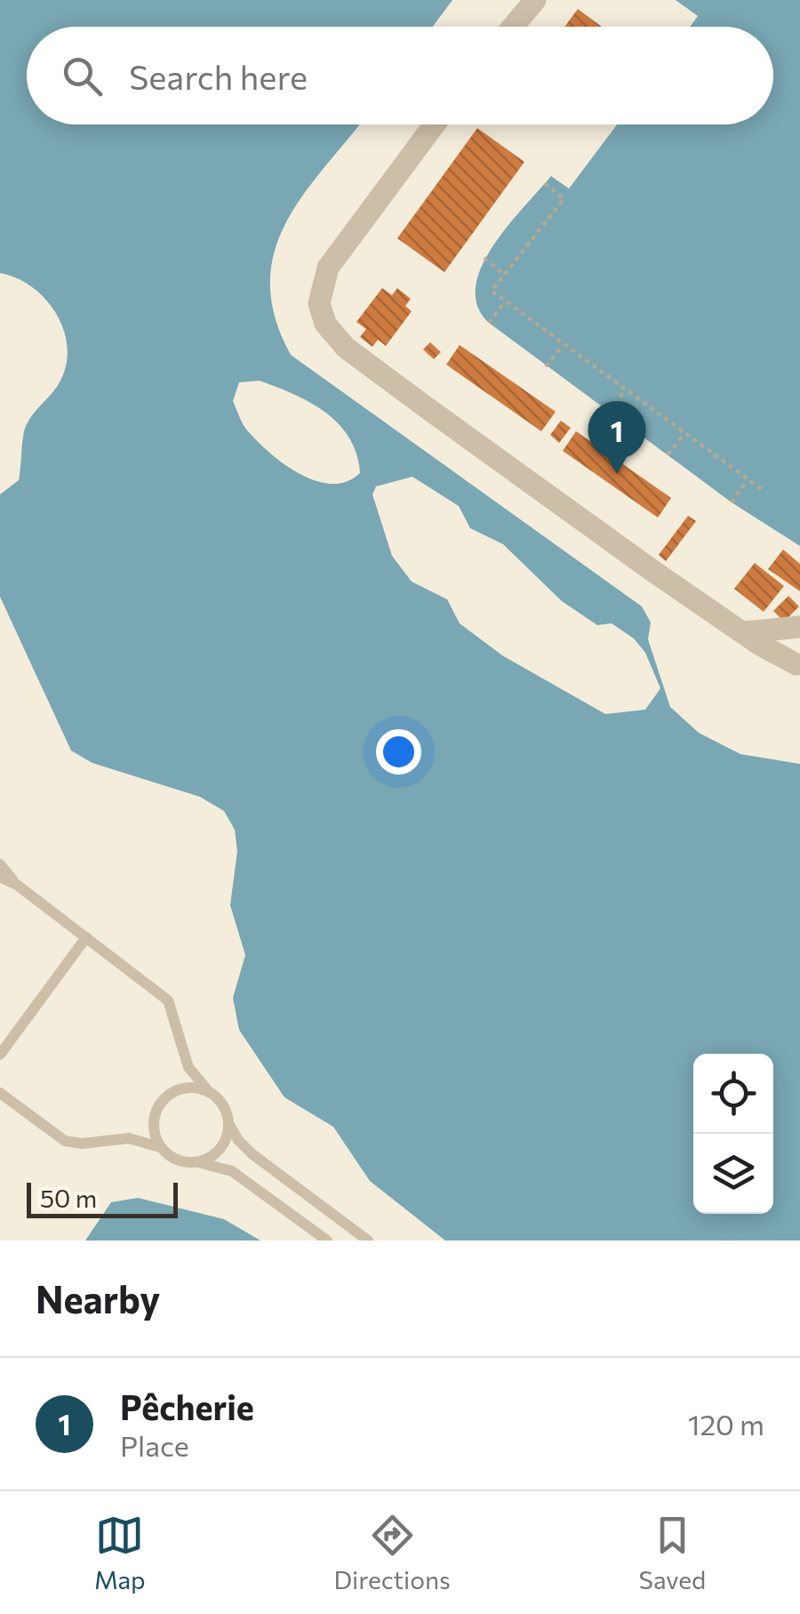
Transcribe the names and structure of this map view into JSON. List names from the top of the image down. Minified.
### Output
{"scale_bar":"50 m","page":{"search":"Search here","pins":"1","scale":"50 m","heading":"Nearby","list":[{"mark":"1","name":"Pêcherie","note":"Place","value":"120 m"}],"nav":["Map","Directions","Saved"]}}
